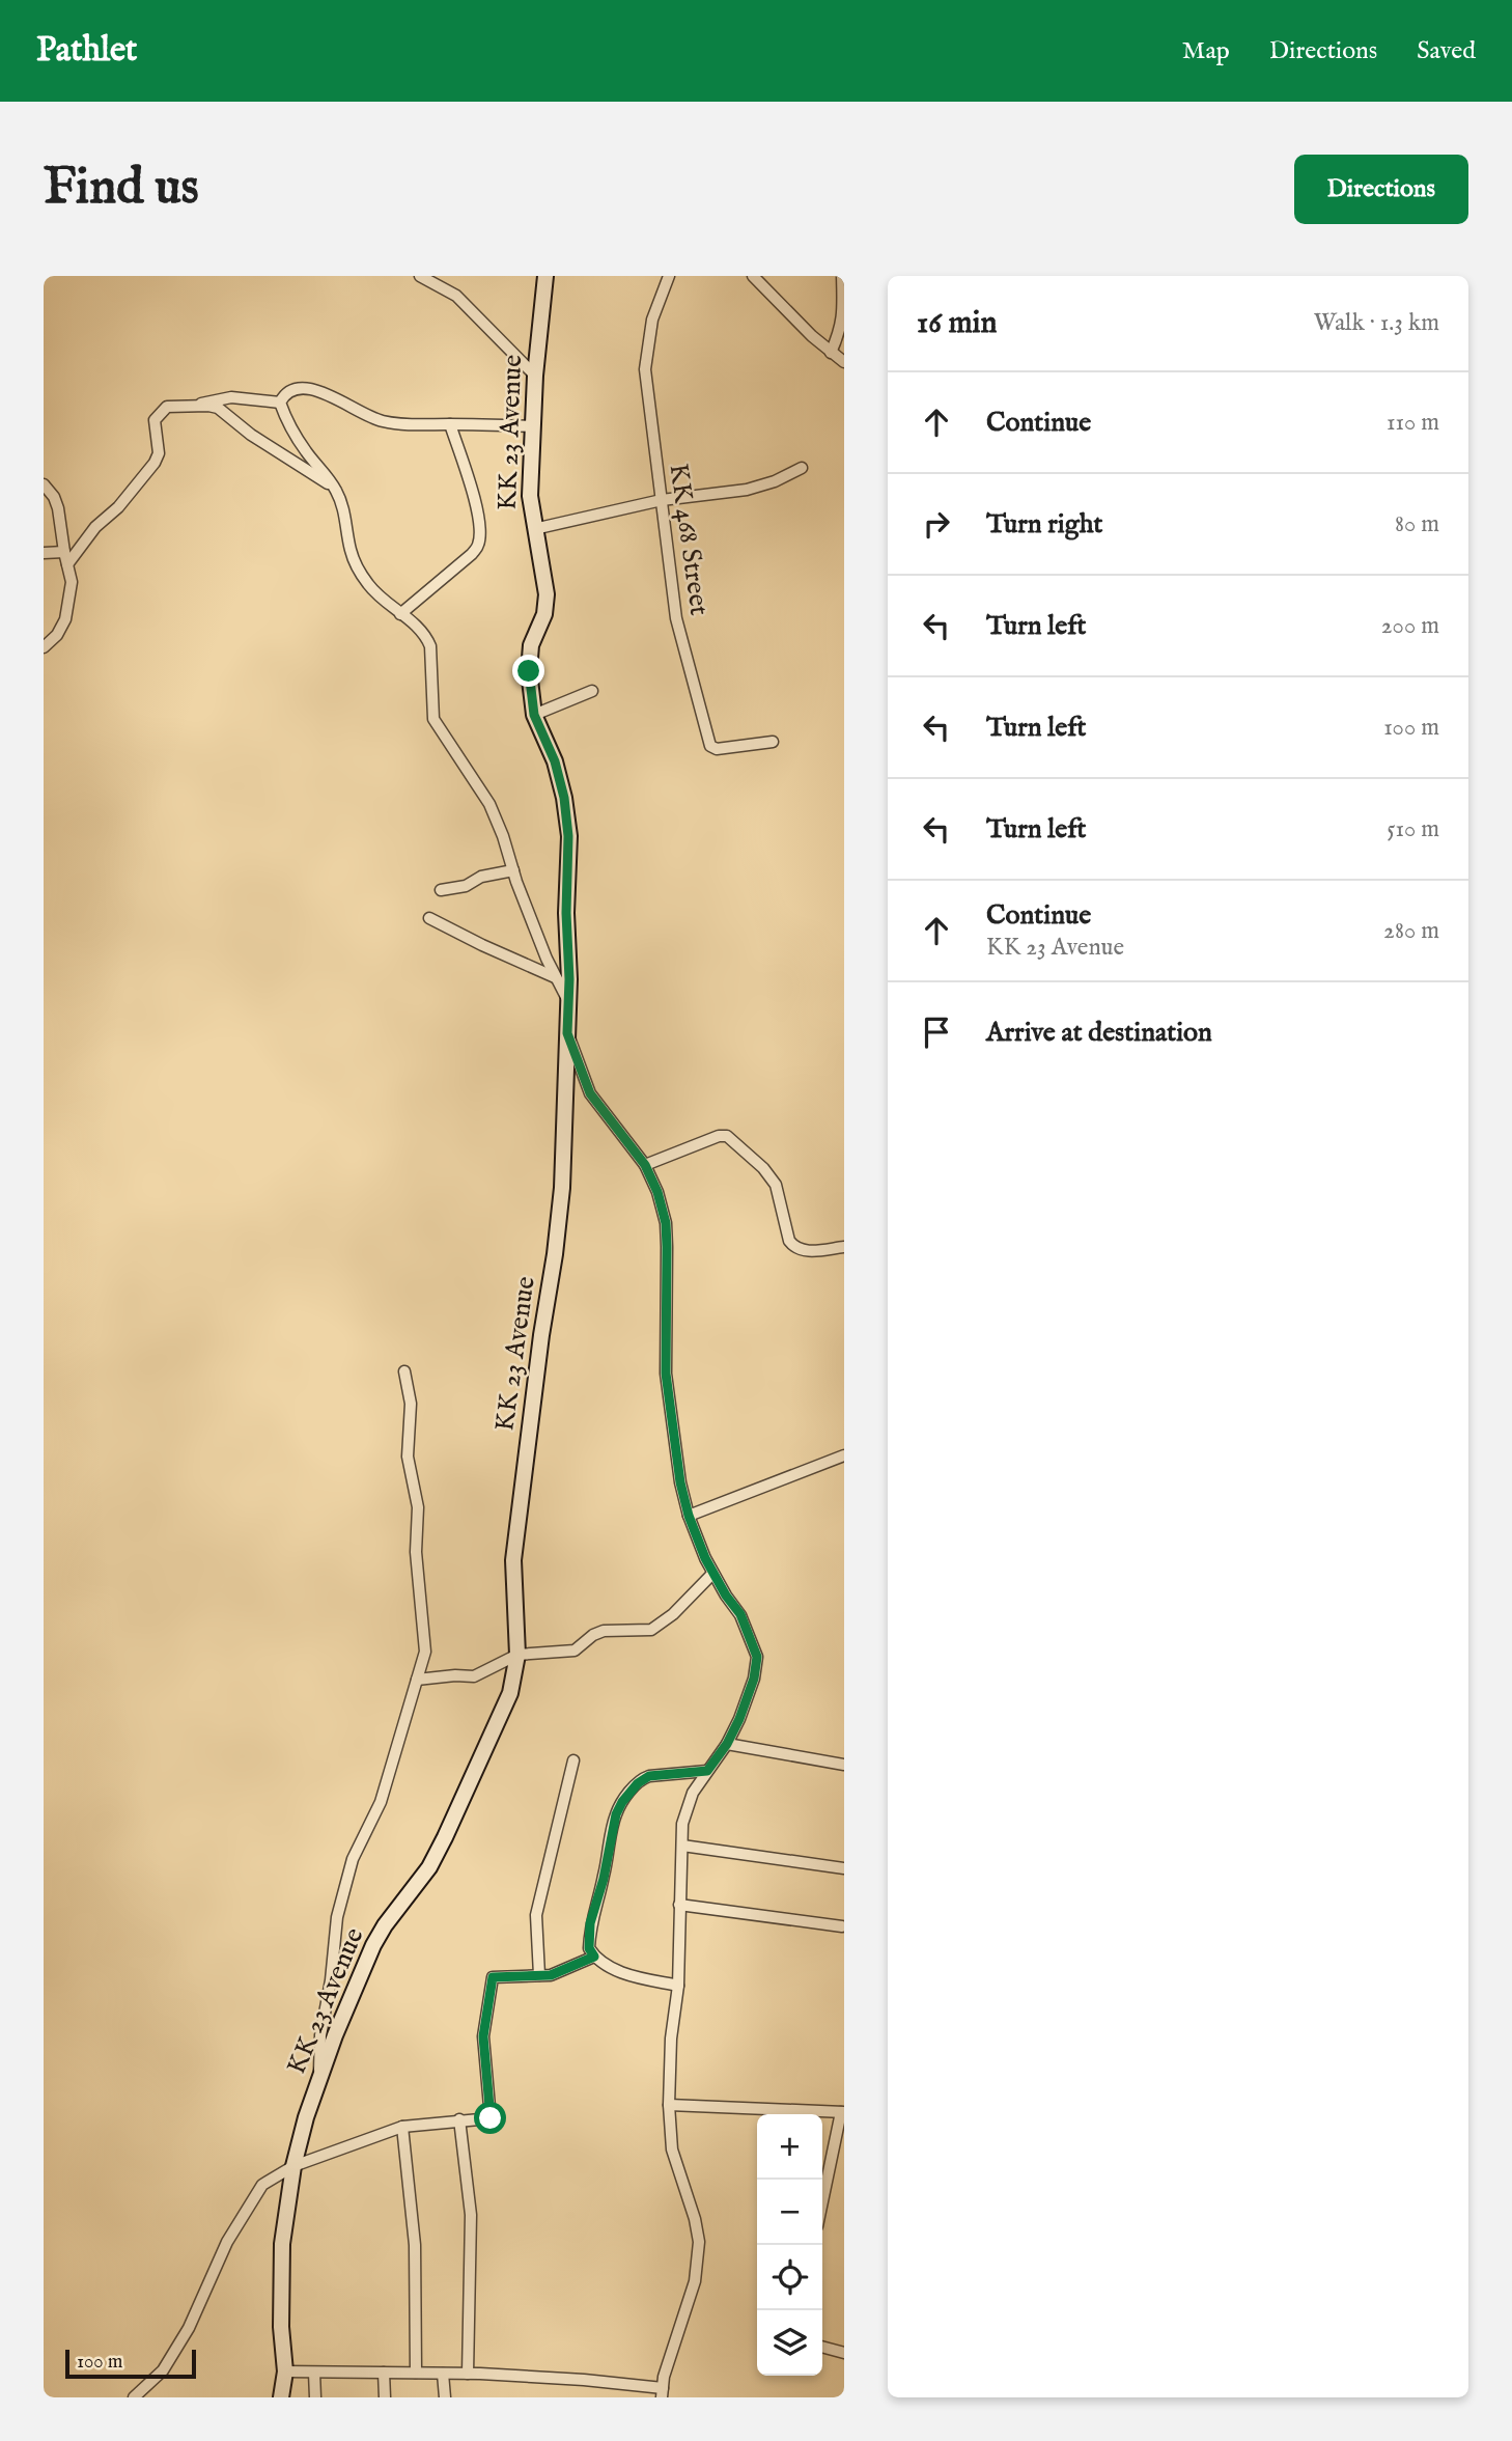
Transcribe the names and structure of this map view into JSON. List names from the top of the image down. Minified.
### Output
{"streets":{"main road":["KK 23 Avenue"],"street":["KK 468 Street"]},"scale_bar":"100 m","page":{"header":"Pathlet","nav":["Map","Directions","Saved"],"buttons":"Directions","title":"Find us","heading":["16 min","Walk · 1.3 km"],"list":[["Continue","110 m"],["Turn right","80 m"],["Turn left","200 m"],["Turn left","100 m"],["Turn left","510 m"],["Continue","KK 23 Avenue","280 m"],"Arrive at destination"],"map_buttons":["+","−"],"scale":"100 m"}}
